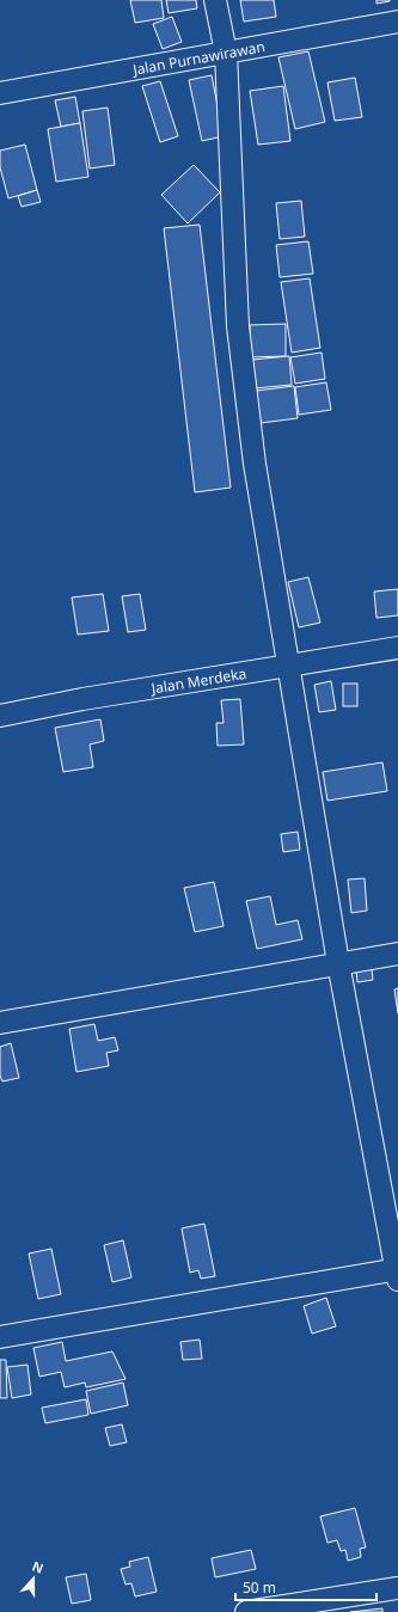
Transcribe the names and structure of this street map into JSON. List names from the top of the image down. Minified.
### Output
{"streets":{"street":["Jalan Purnawirawan","Jalan Merdeka"]},"scale_bar":"50 m","north":"top"}
